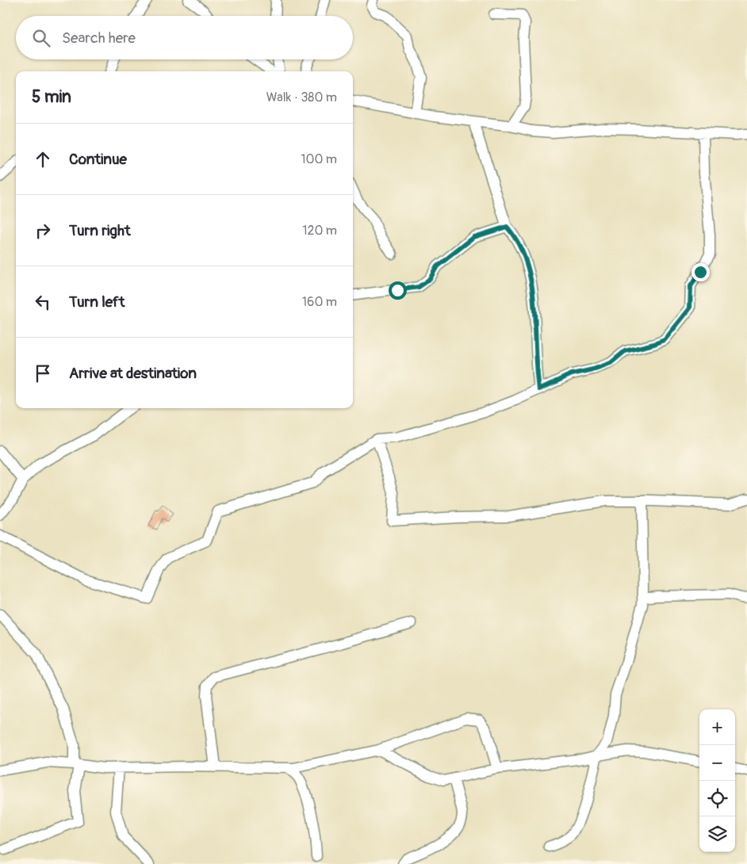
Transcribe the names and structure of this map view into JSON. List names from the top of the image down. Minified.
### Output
{"page":{"search":"Search here","heading":["5 min","Walk · 380 m"],"list":[["Continue","100 m"],["Turn right","120 m"],["Turn left","160 m"],"Arrive at destination"],"map_buttons":["+","−"]}}
